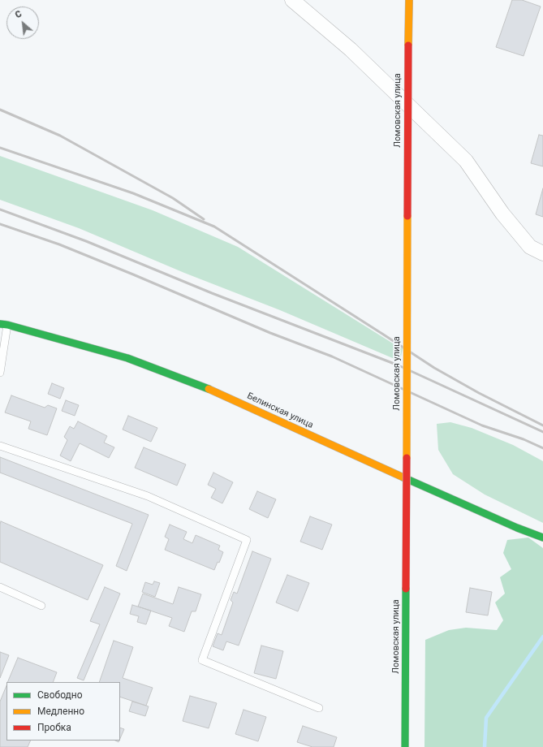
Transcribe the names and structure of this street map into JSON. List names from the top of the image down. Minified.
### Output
{"streets":{"main road":["Ломовская улица","Белинская улица"]},"legend":["Свободно","Медленно","Пробка"],"north":"top left"}
